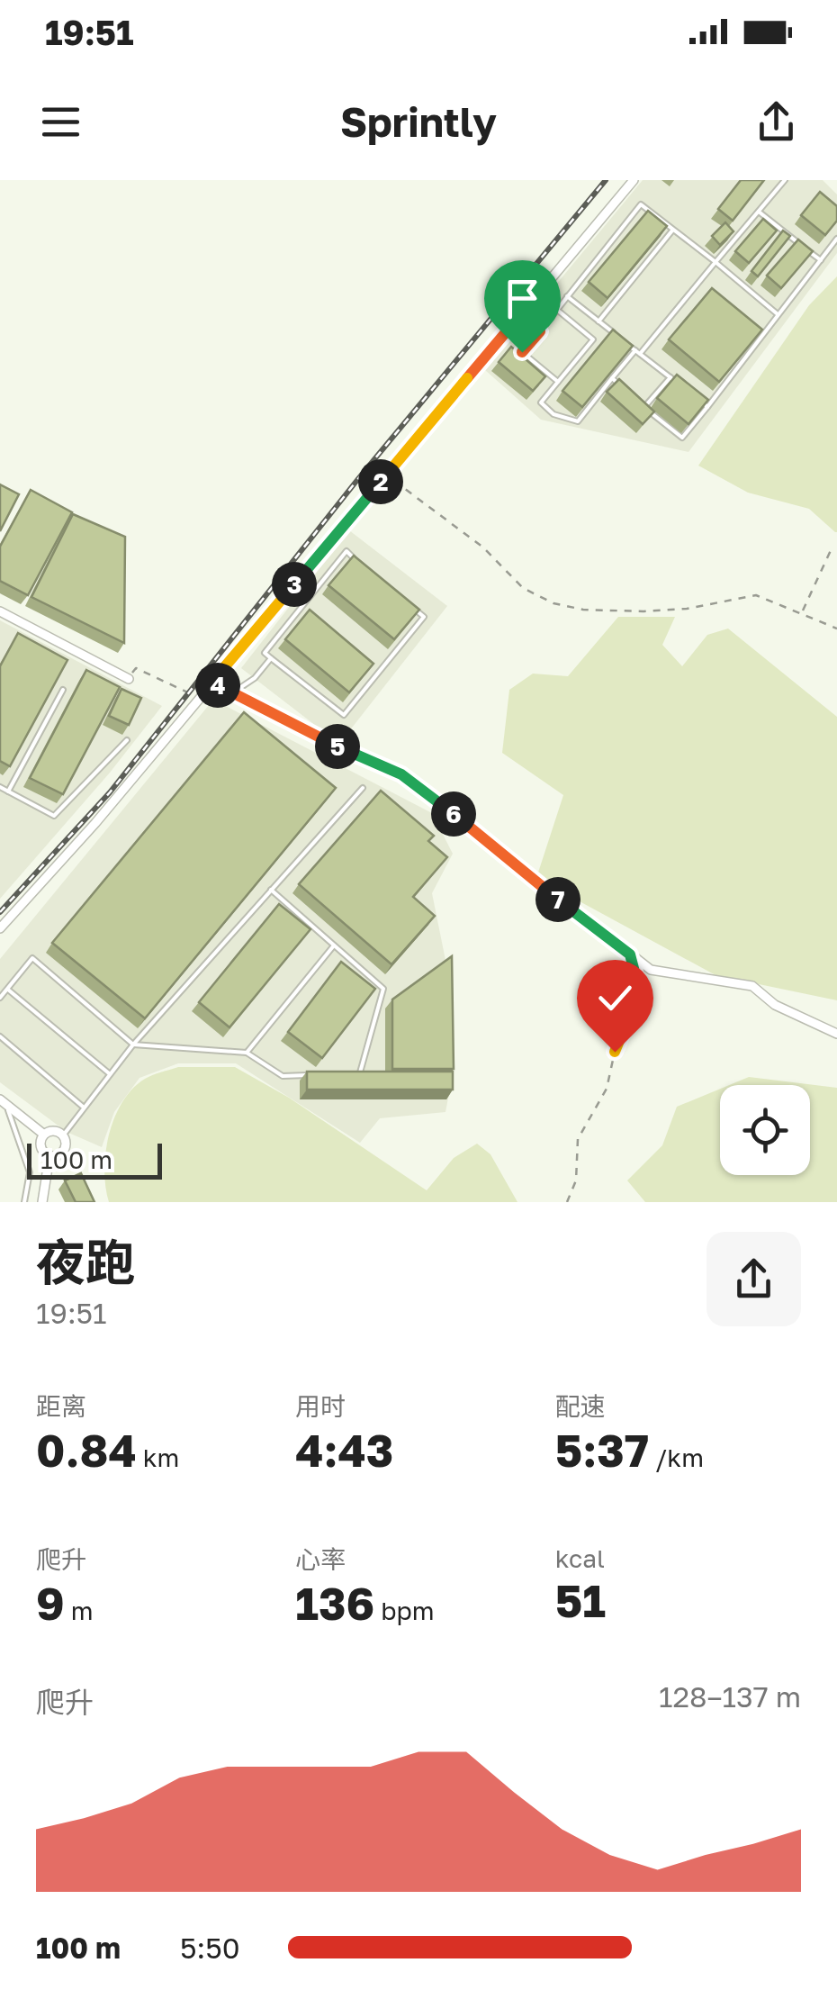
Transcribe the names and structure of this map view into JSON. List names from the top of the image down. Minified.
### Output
{"scale_bar":"100 m","page":{"status":"19:51","header":"Sprintly","pins":["2","3","4","5","6","7"],"scale":"100 m","heading":["夜跑","19:51"],"stats":[["距离","0.84 km"],["用时","4:43"],["配速","5:37 /km"],["爬升","9 m"],["心率","136 bpm"],["kcal","51"]],"chart":["爬升","128–137 m"],"list":[{"name":"100 m","note":"5:50"}]}}
